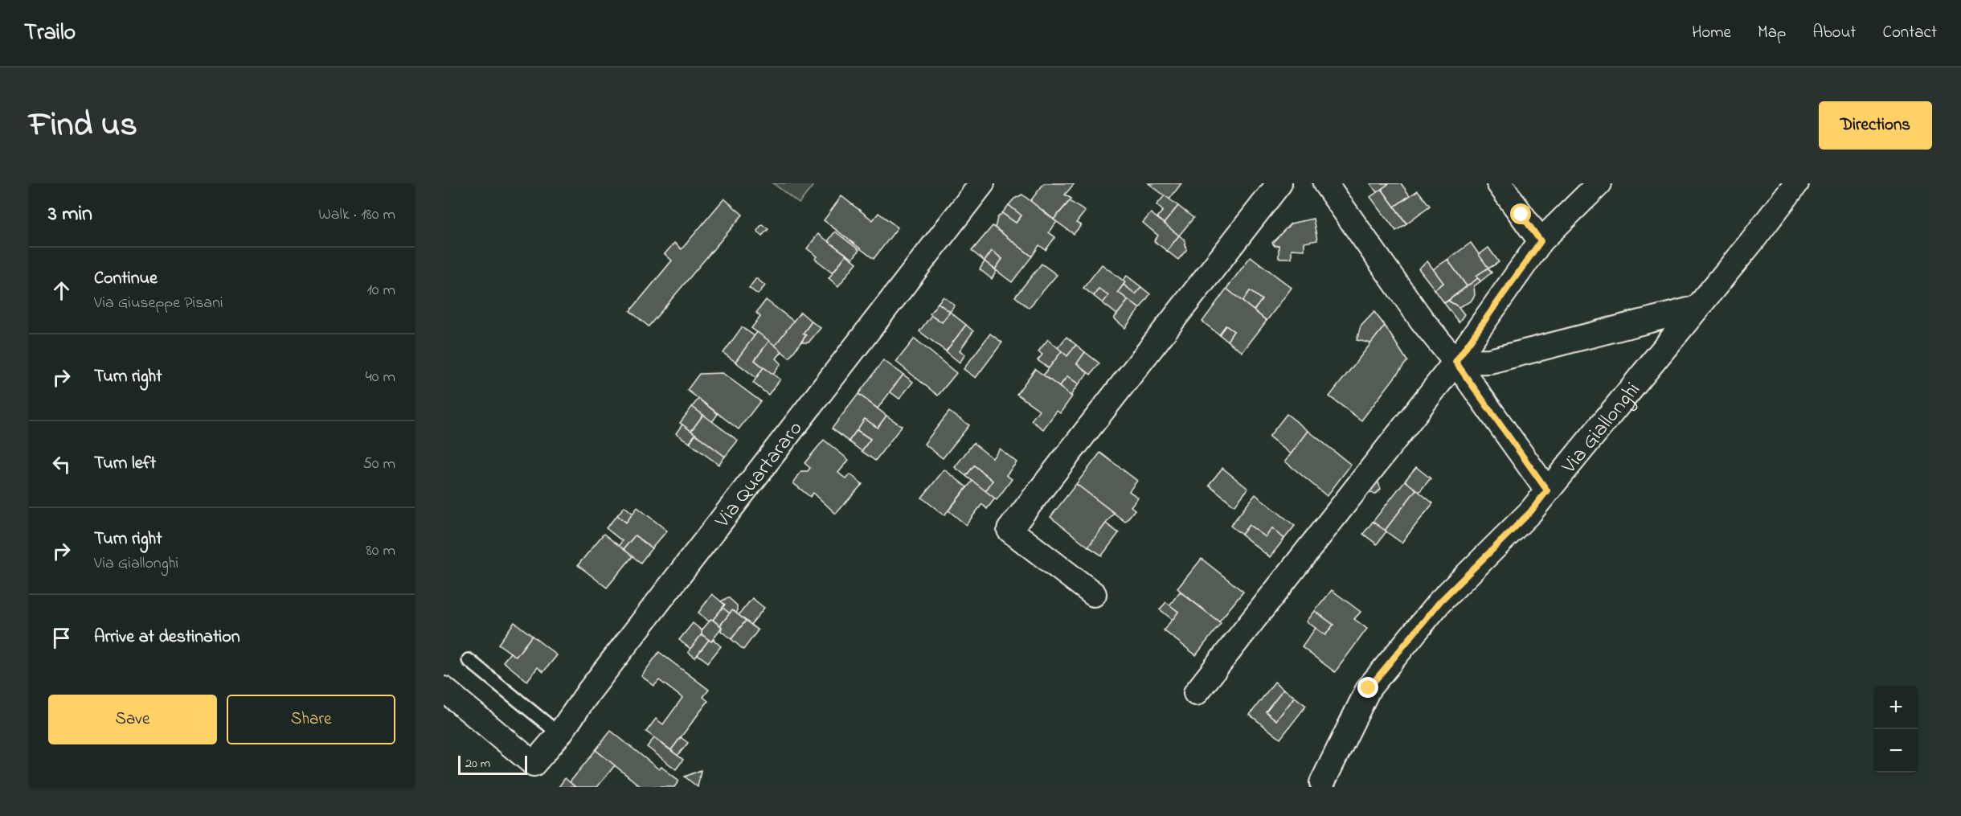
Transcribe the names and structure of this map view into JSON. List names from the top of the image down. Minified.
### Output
{"streets":{"street":["Via Giallonghi","Via Quartararo"]},"scale_bar":"20 m","page":{"header":"Trailo","nav":["Home","Map","About","Contact"],"title":"Find us","buttons":["Directions",["Save","Share"]],"heading":["3 min","Walk · 180 m"],"list":[["Continue","Via Giuseppe Pisani","10 m"],["Turn right","40 m"],["Turn left","50 m"],["Turn right","Via Giallonghi","80 m"],"Arrive at destination"],"map_buttons":["+","−"],"scale":"20 m"}}
